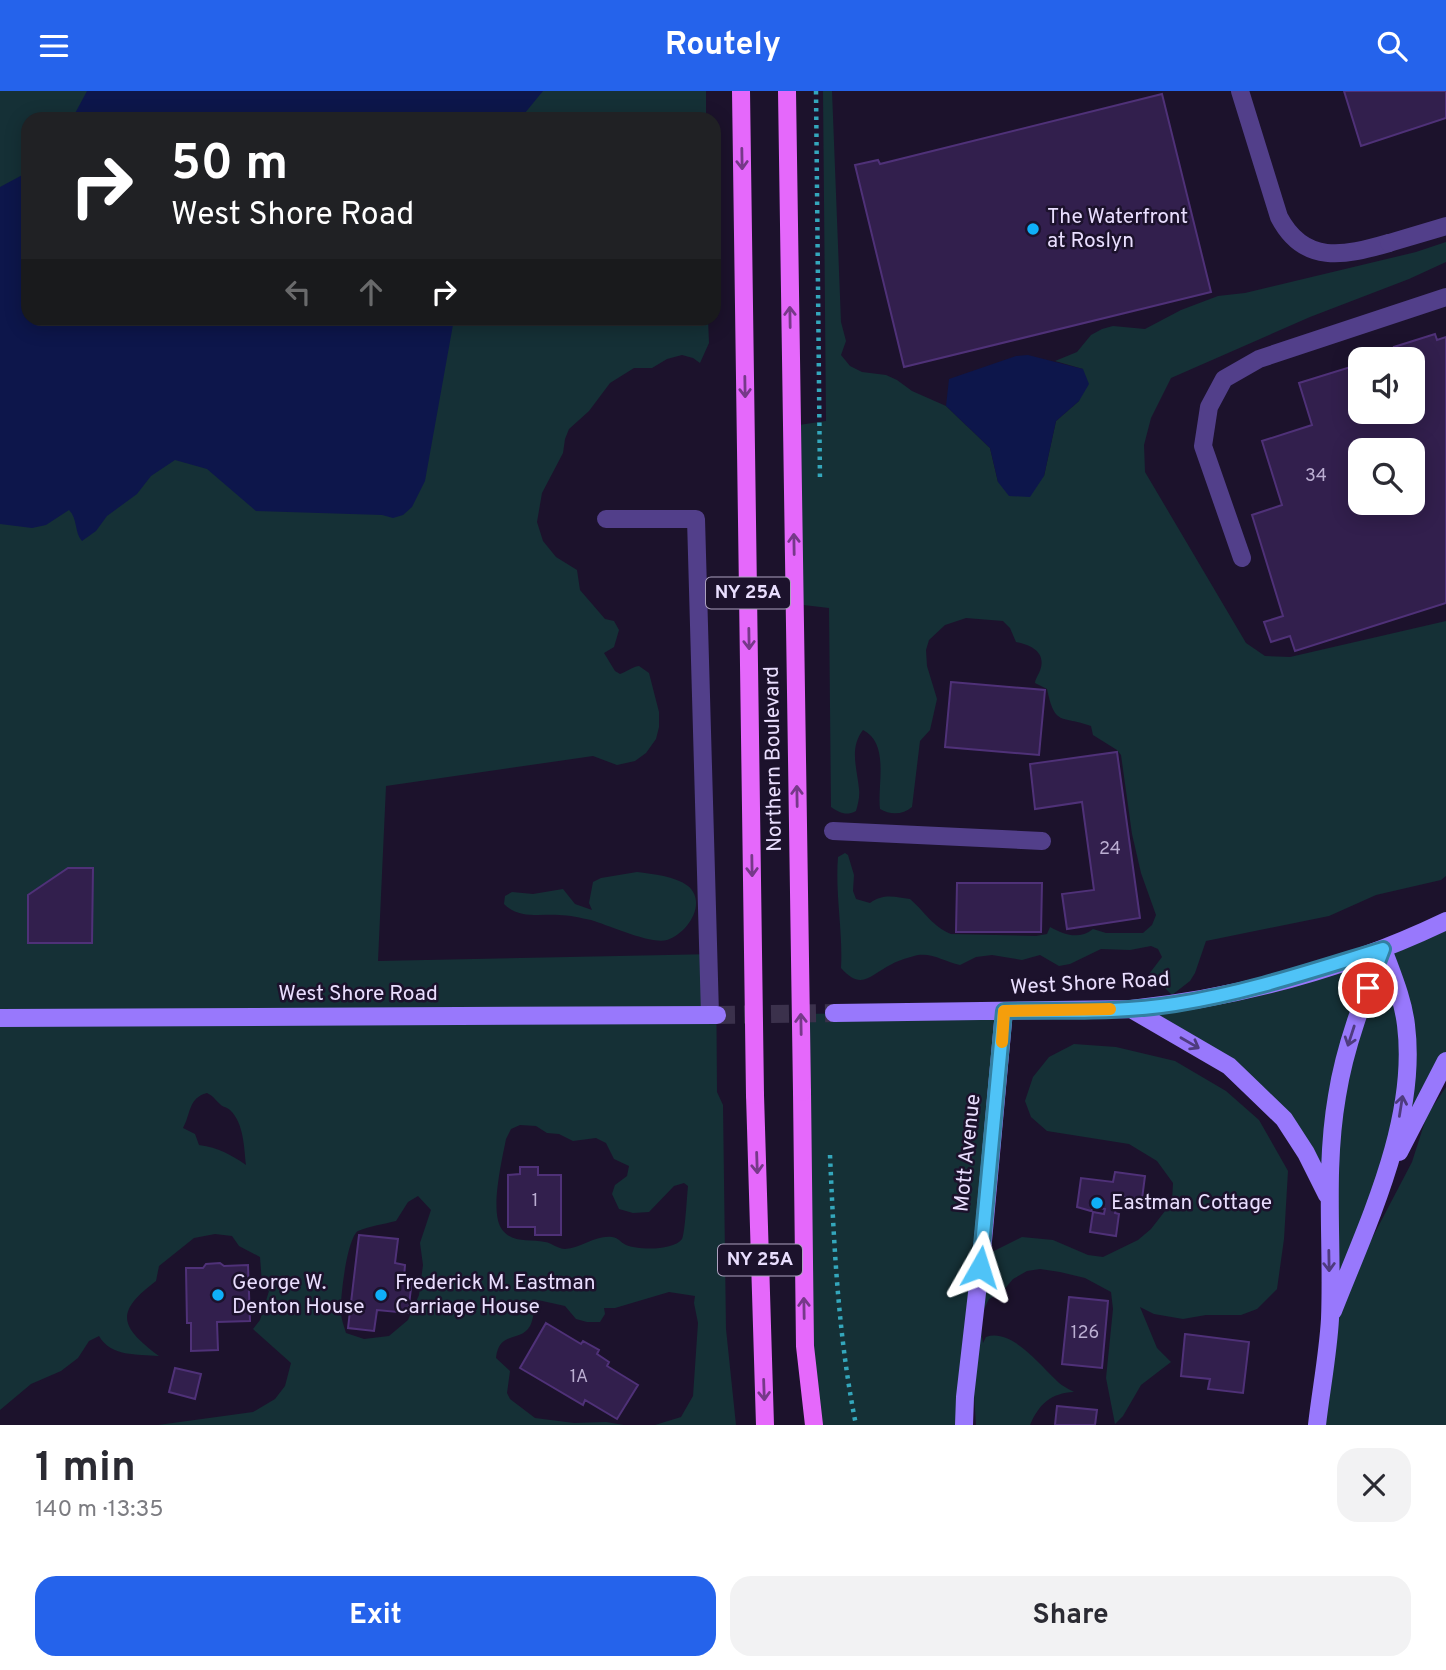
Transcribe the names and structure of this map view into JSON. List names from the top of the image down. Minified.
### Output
{"streets":{"main road":["NY 25A","Northern Boulevard","West Shore Road","Mott Avenue"]},"crossings":[["West Shore Road","Mott Avenue"]],"places":["The Waterfront at Roslyn","Eastman Cottage","George W. Denton House","Frederick M. Eastman Carriage House"],"house_numbers":["34","24","1","126","1A"],"page":{"header":"Routely","turn":["50 m","West Shore Road"],"heading":["1 min","140 m · 13:35"],"buttons":["Exit","Share"]}}
